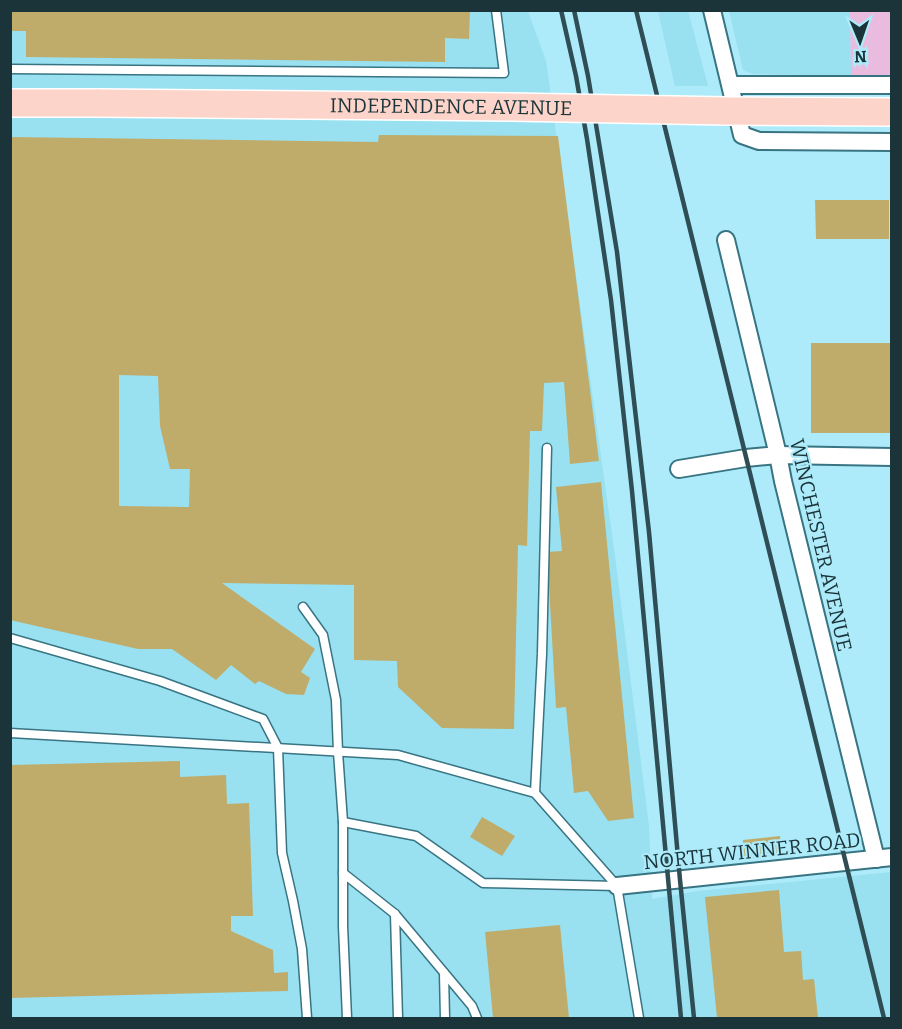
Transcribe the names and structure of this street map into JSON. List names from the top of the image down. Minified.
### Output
{"streets":{"main road":["INDEPENDENCE AVENUE"],"street":["WINCHESTER AVENUE","NORTH WINNER ROAD"]},"crossings":[["WINCHESTER AVENUE","NORTH WINNER ROAD"]],"north":"bottom"}
